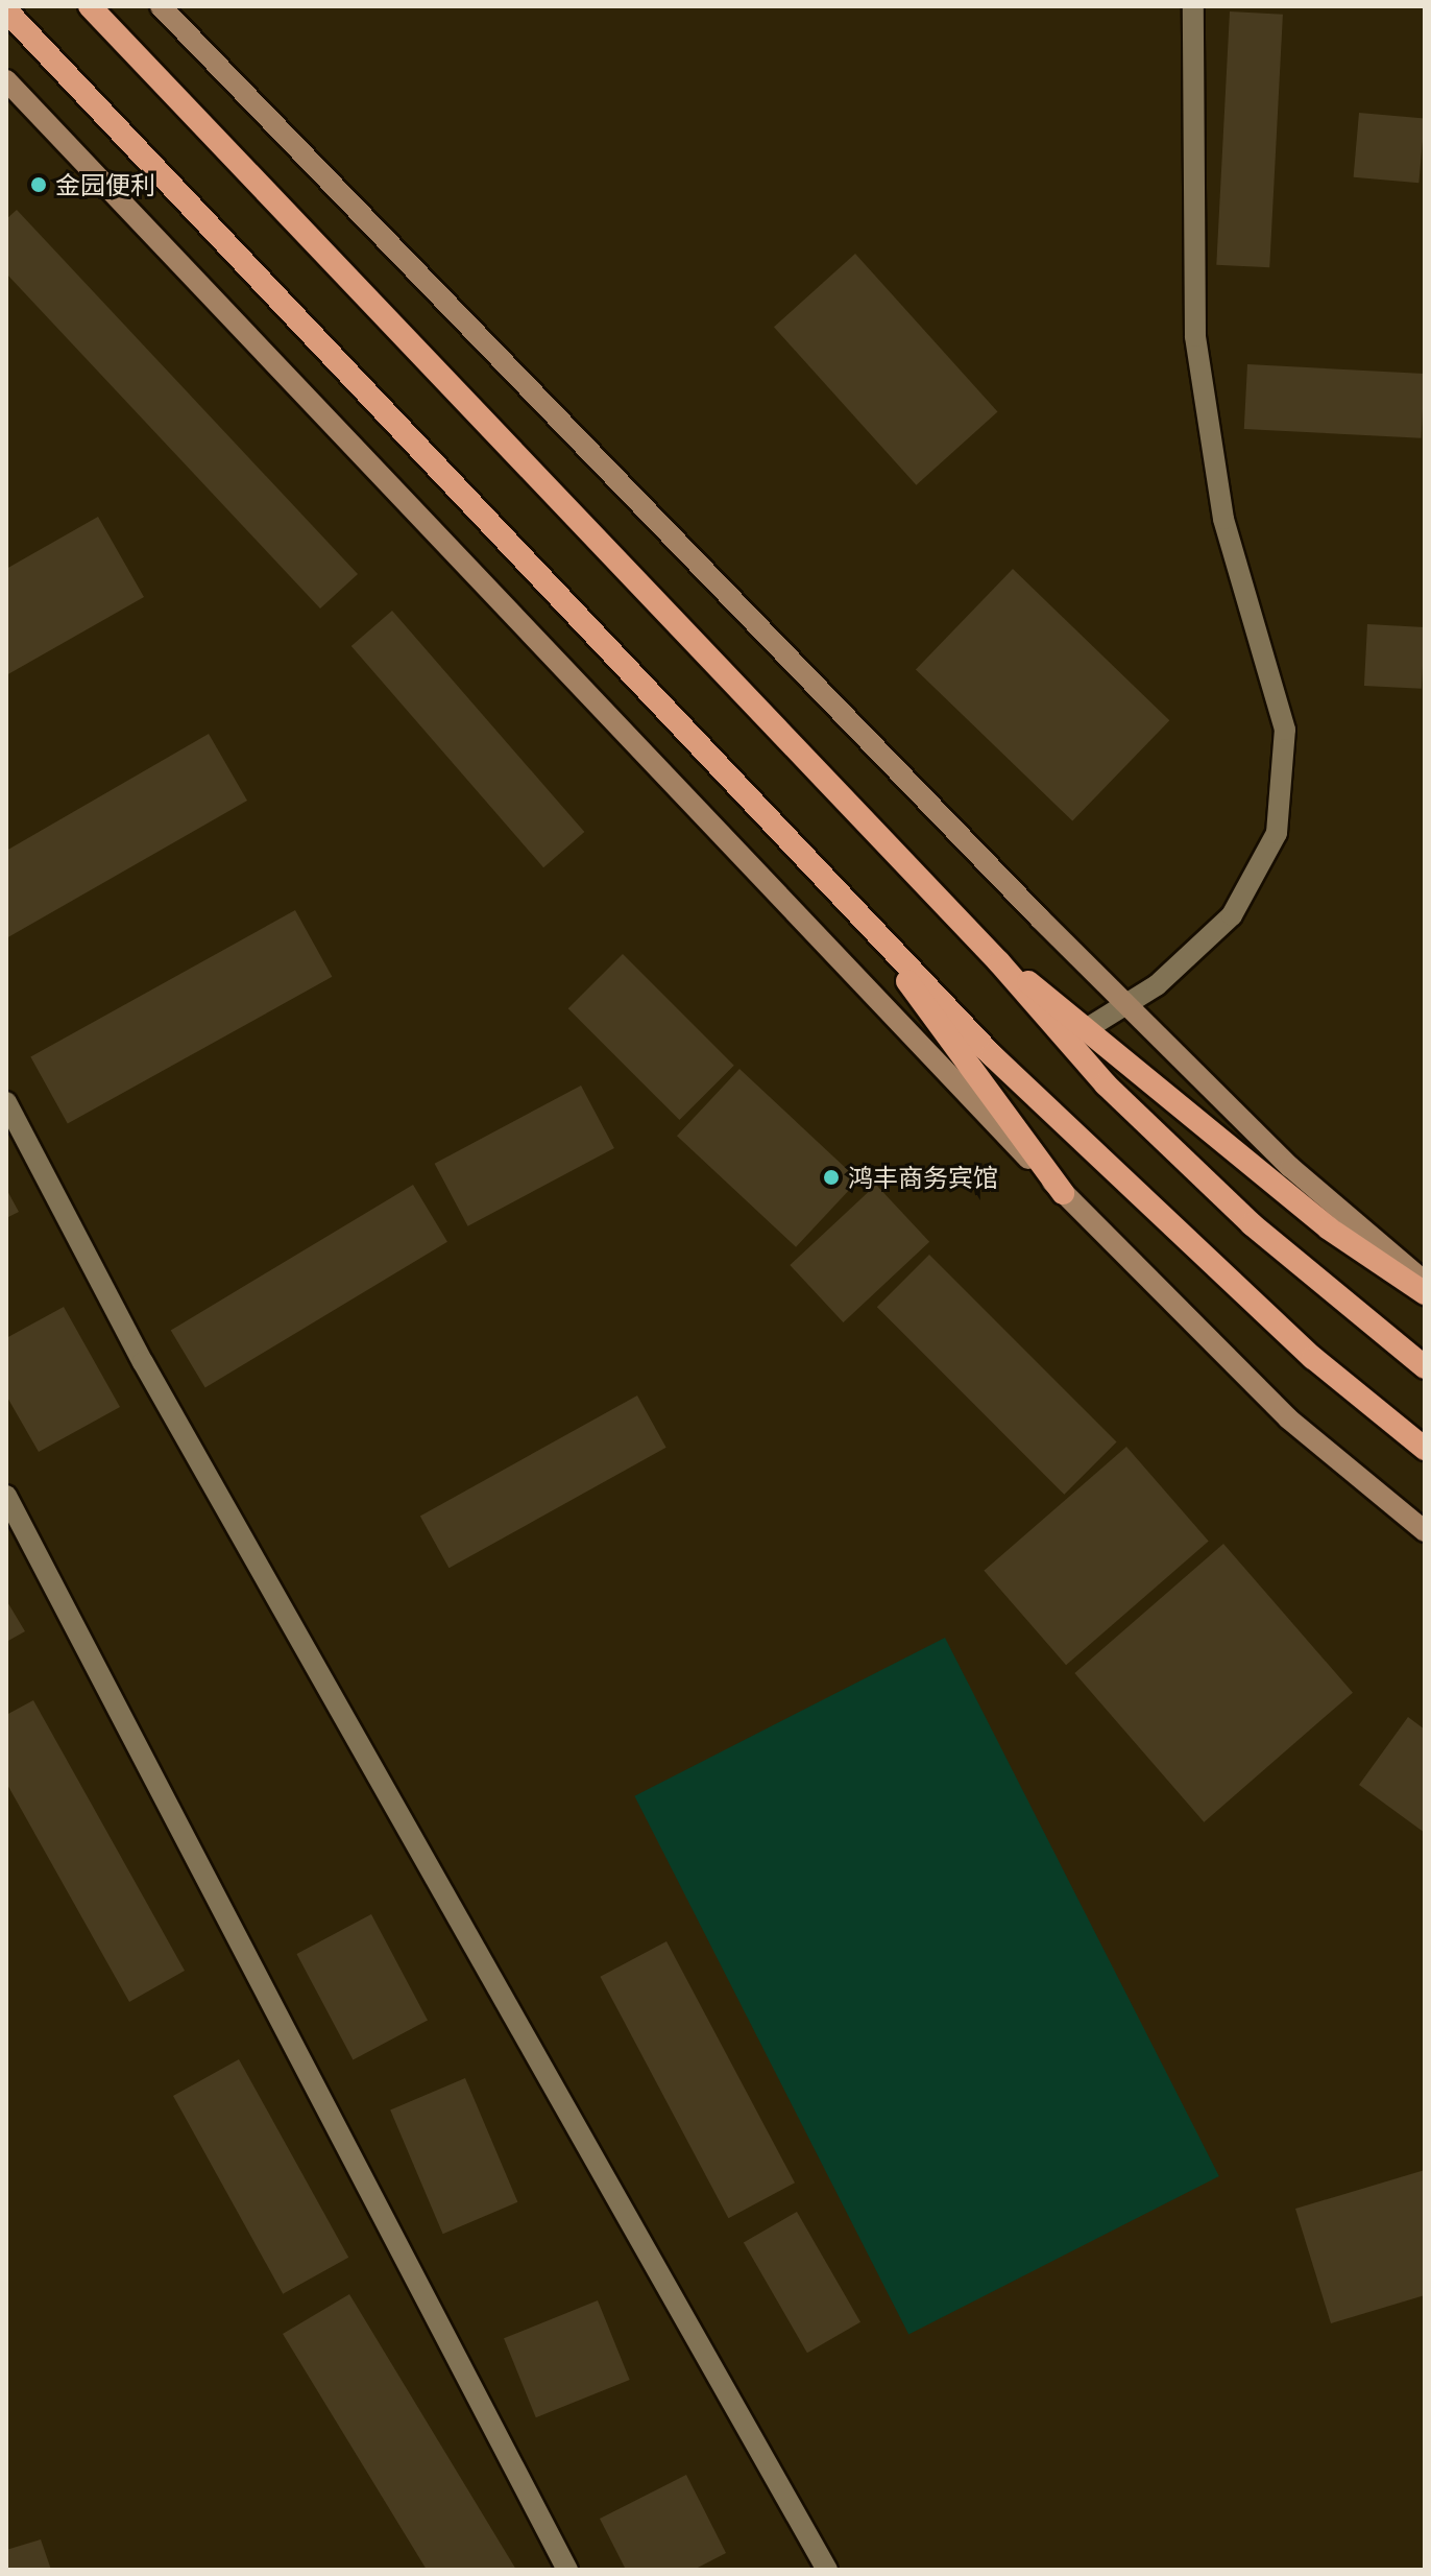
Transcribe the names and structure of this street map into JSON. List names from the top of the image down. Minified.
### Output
{"places":["金园便利","鸿丰商务宾馆"]}
